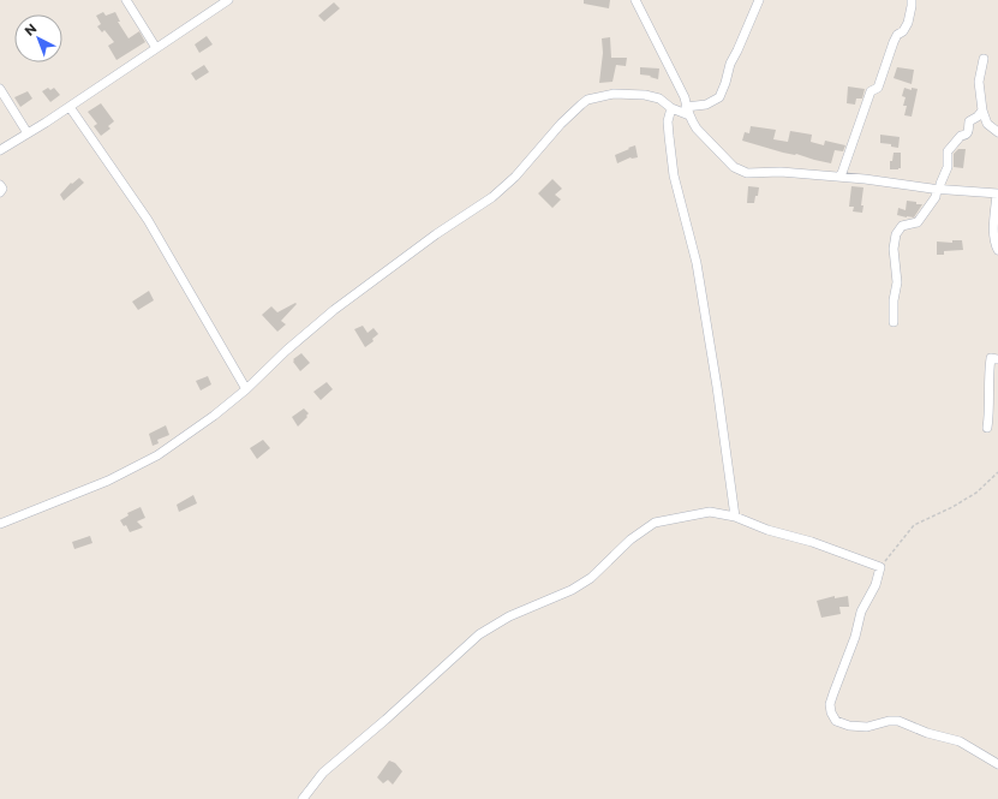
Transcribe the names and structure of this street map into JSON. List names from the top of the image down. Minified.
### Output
{"north":"top left"}
